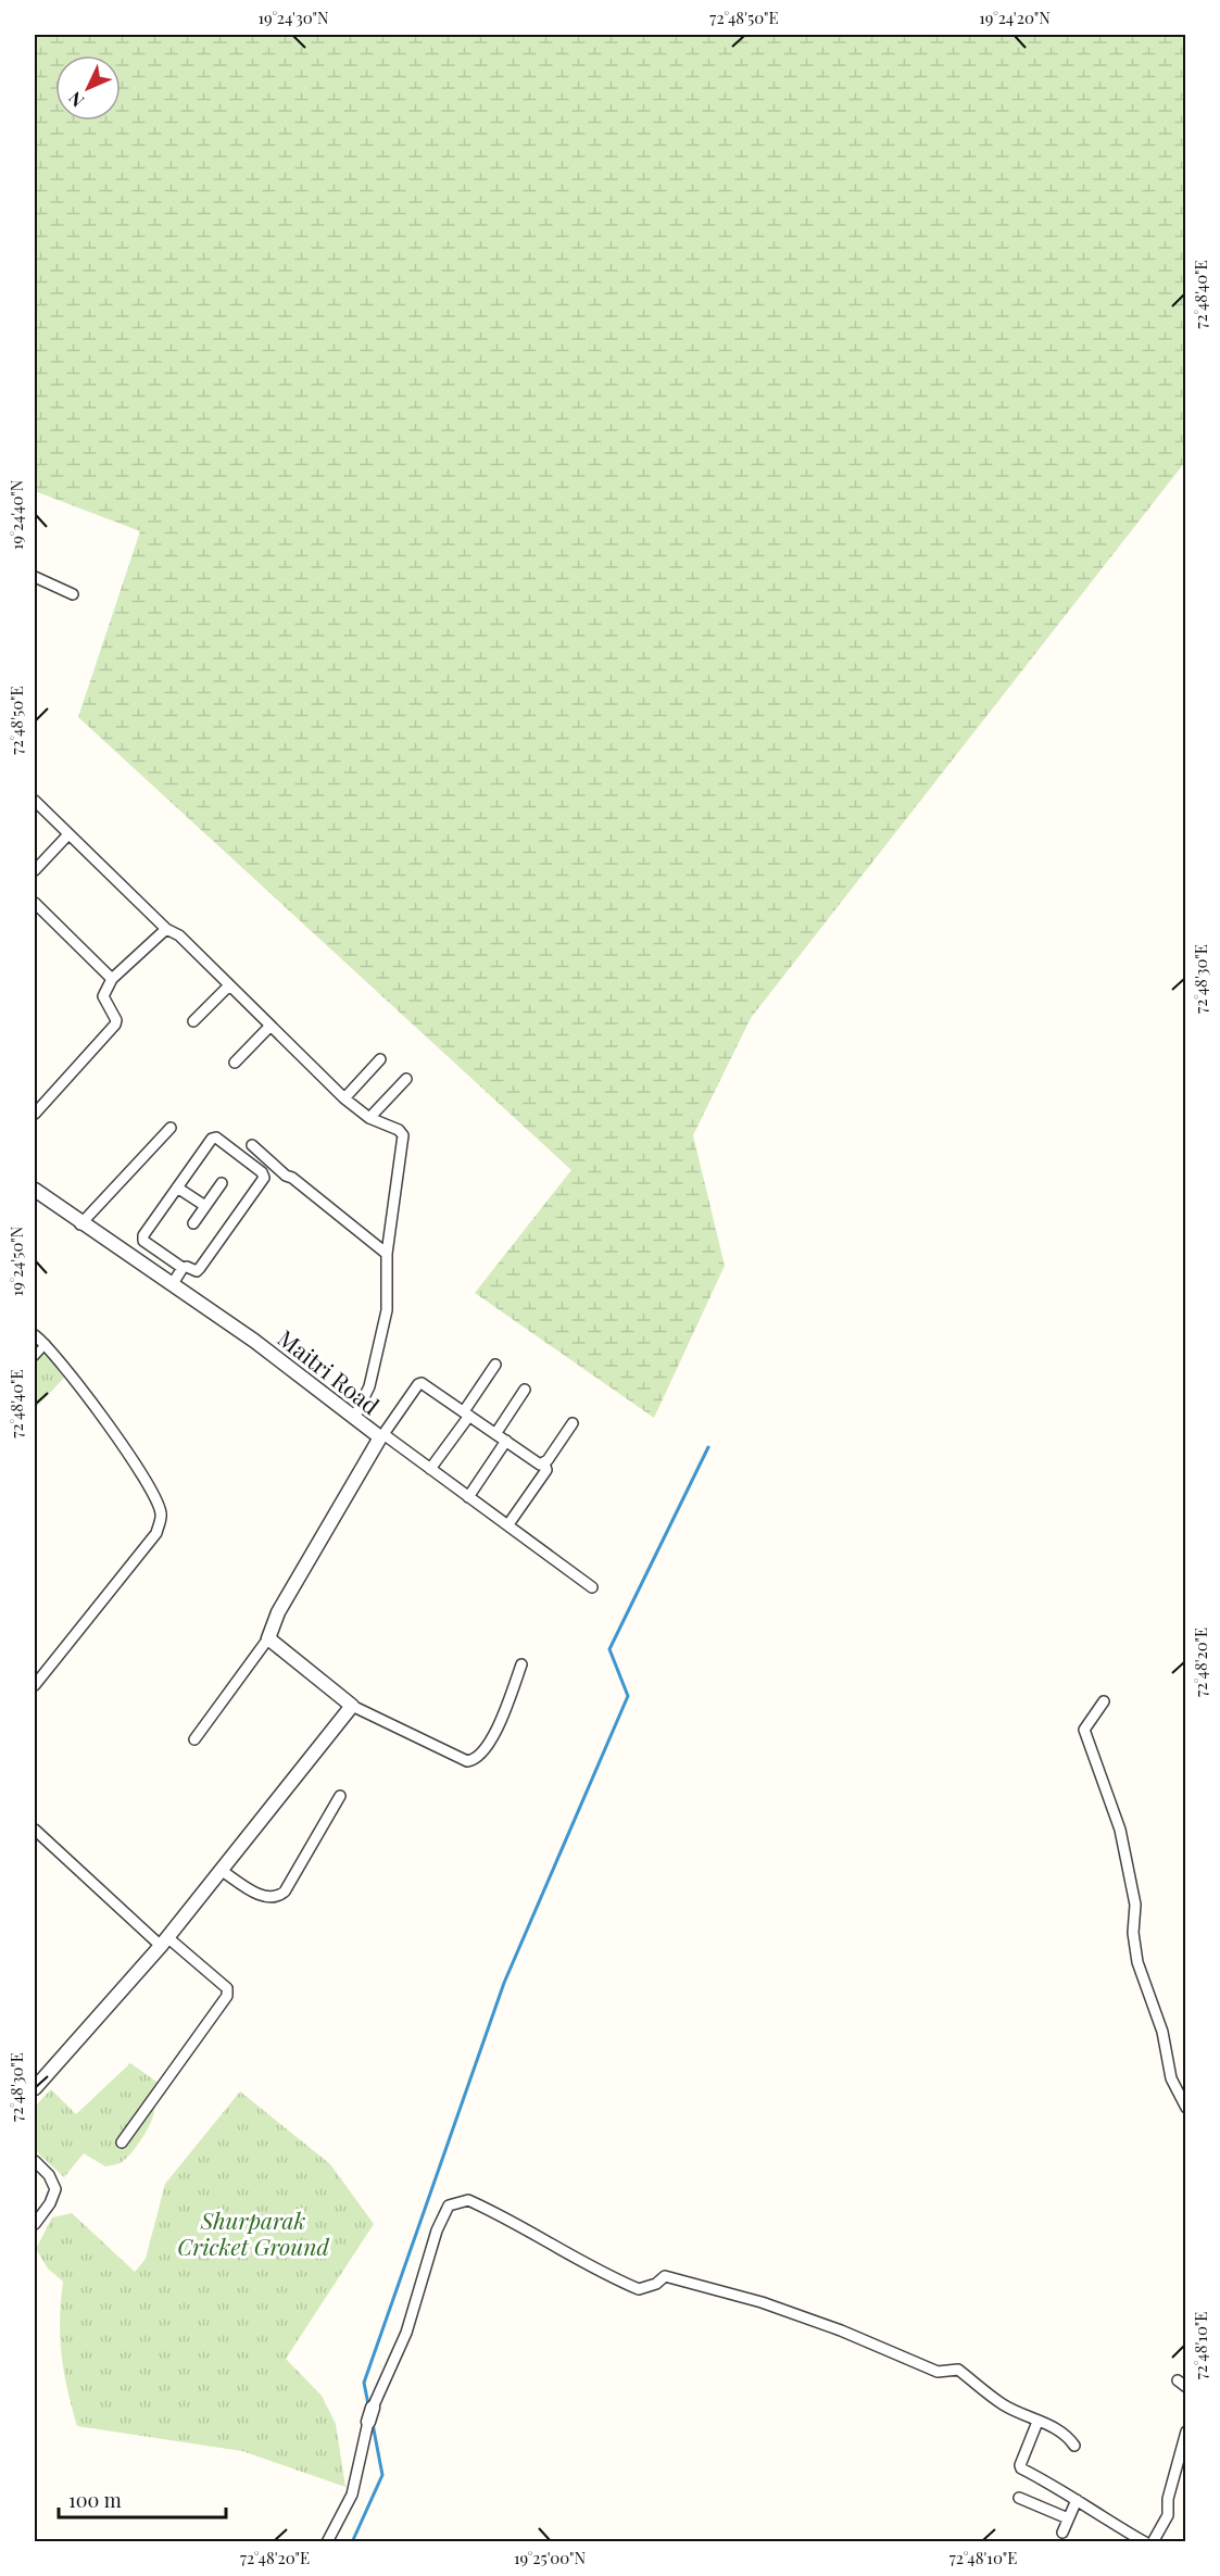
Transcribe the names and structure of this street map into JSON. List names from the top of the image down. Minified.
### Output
{"streets":{"street":["Maitri Road"]},"parks":["Shurparak Cricket Ground"],"scale_bar":"100 m","north":"bottom left","coordinates":["19°24'30\"N","72°48'50\"E","19°24'20\"N","72°48'40\"E","19°24'40\"N","72°48'30\"E","19°24'50\"N","72°48'20\"E","72°48'10\"E","19°25'00\"N"]}
